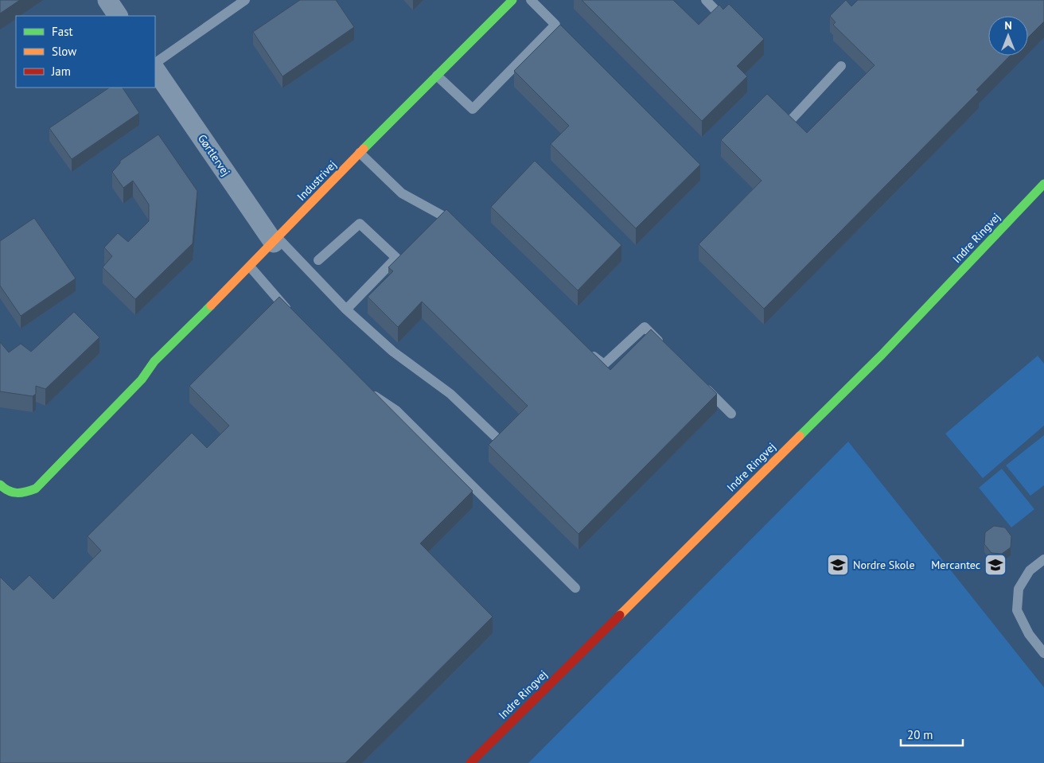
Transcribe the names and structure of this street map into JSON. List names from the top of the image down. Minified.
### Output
{"streets":{"street":["Gørtlervej","Industrivej","Indre Ringvej"]},"crossings":[["Gørtlervej","Industrivej"]],"places":{"school or university":["Nordre Skole","Mercantec"]},"legend":["Fast","Slow","Jam"],"scale_bar":"20 m","north":"top"}
